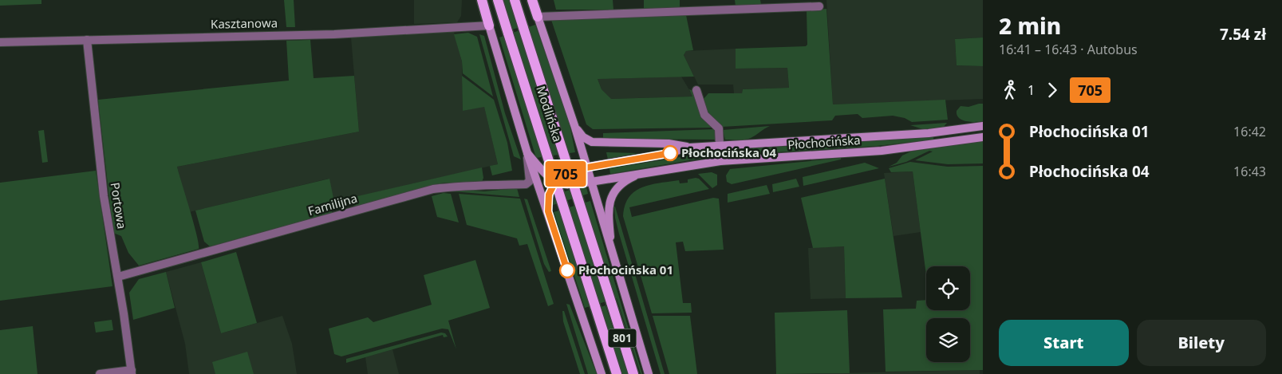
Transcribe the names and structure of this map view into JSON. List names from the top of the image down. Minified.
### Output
{"streets":{"main road":["Modlińska","Płochocińska","801"],"street":["Kasztanowa","Familijna","Portowa"]},"crossings":[["Kasztanowa","Portowa"],["Modlińska","Płochocińska"],["Familijna","Portowa"]],"places":["Płochocińska 04","Płochocińska 01"],"lines":["bus line 705"],"page":{"on_map":"705","heading":["2 min","16:41 – 16:43 · Autobus","7.54 zł"],"legs":["1","705"],"list":[{"name":"Płochocińska 01","value":"16:42"},{"name":"Płochocińska 04","value":"16:43"}],"buttons":["Start","Bilety"]}}
